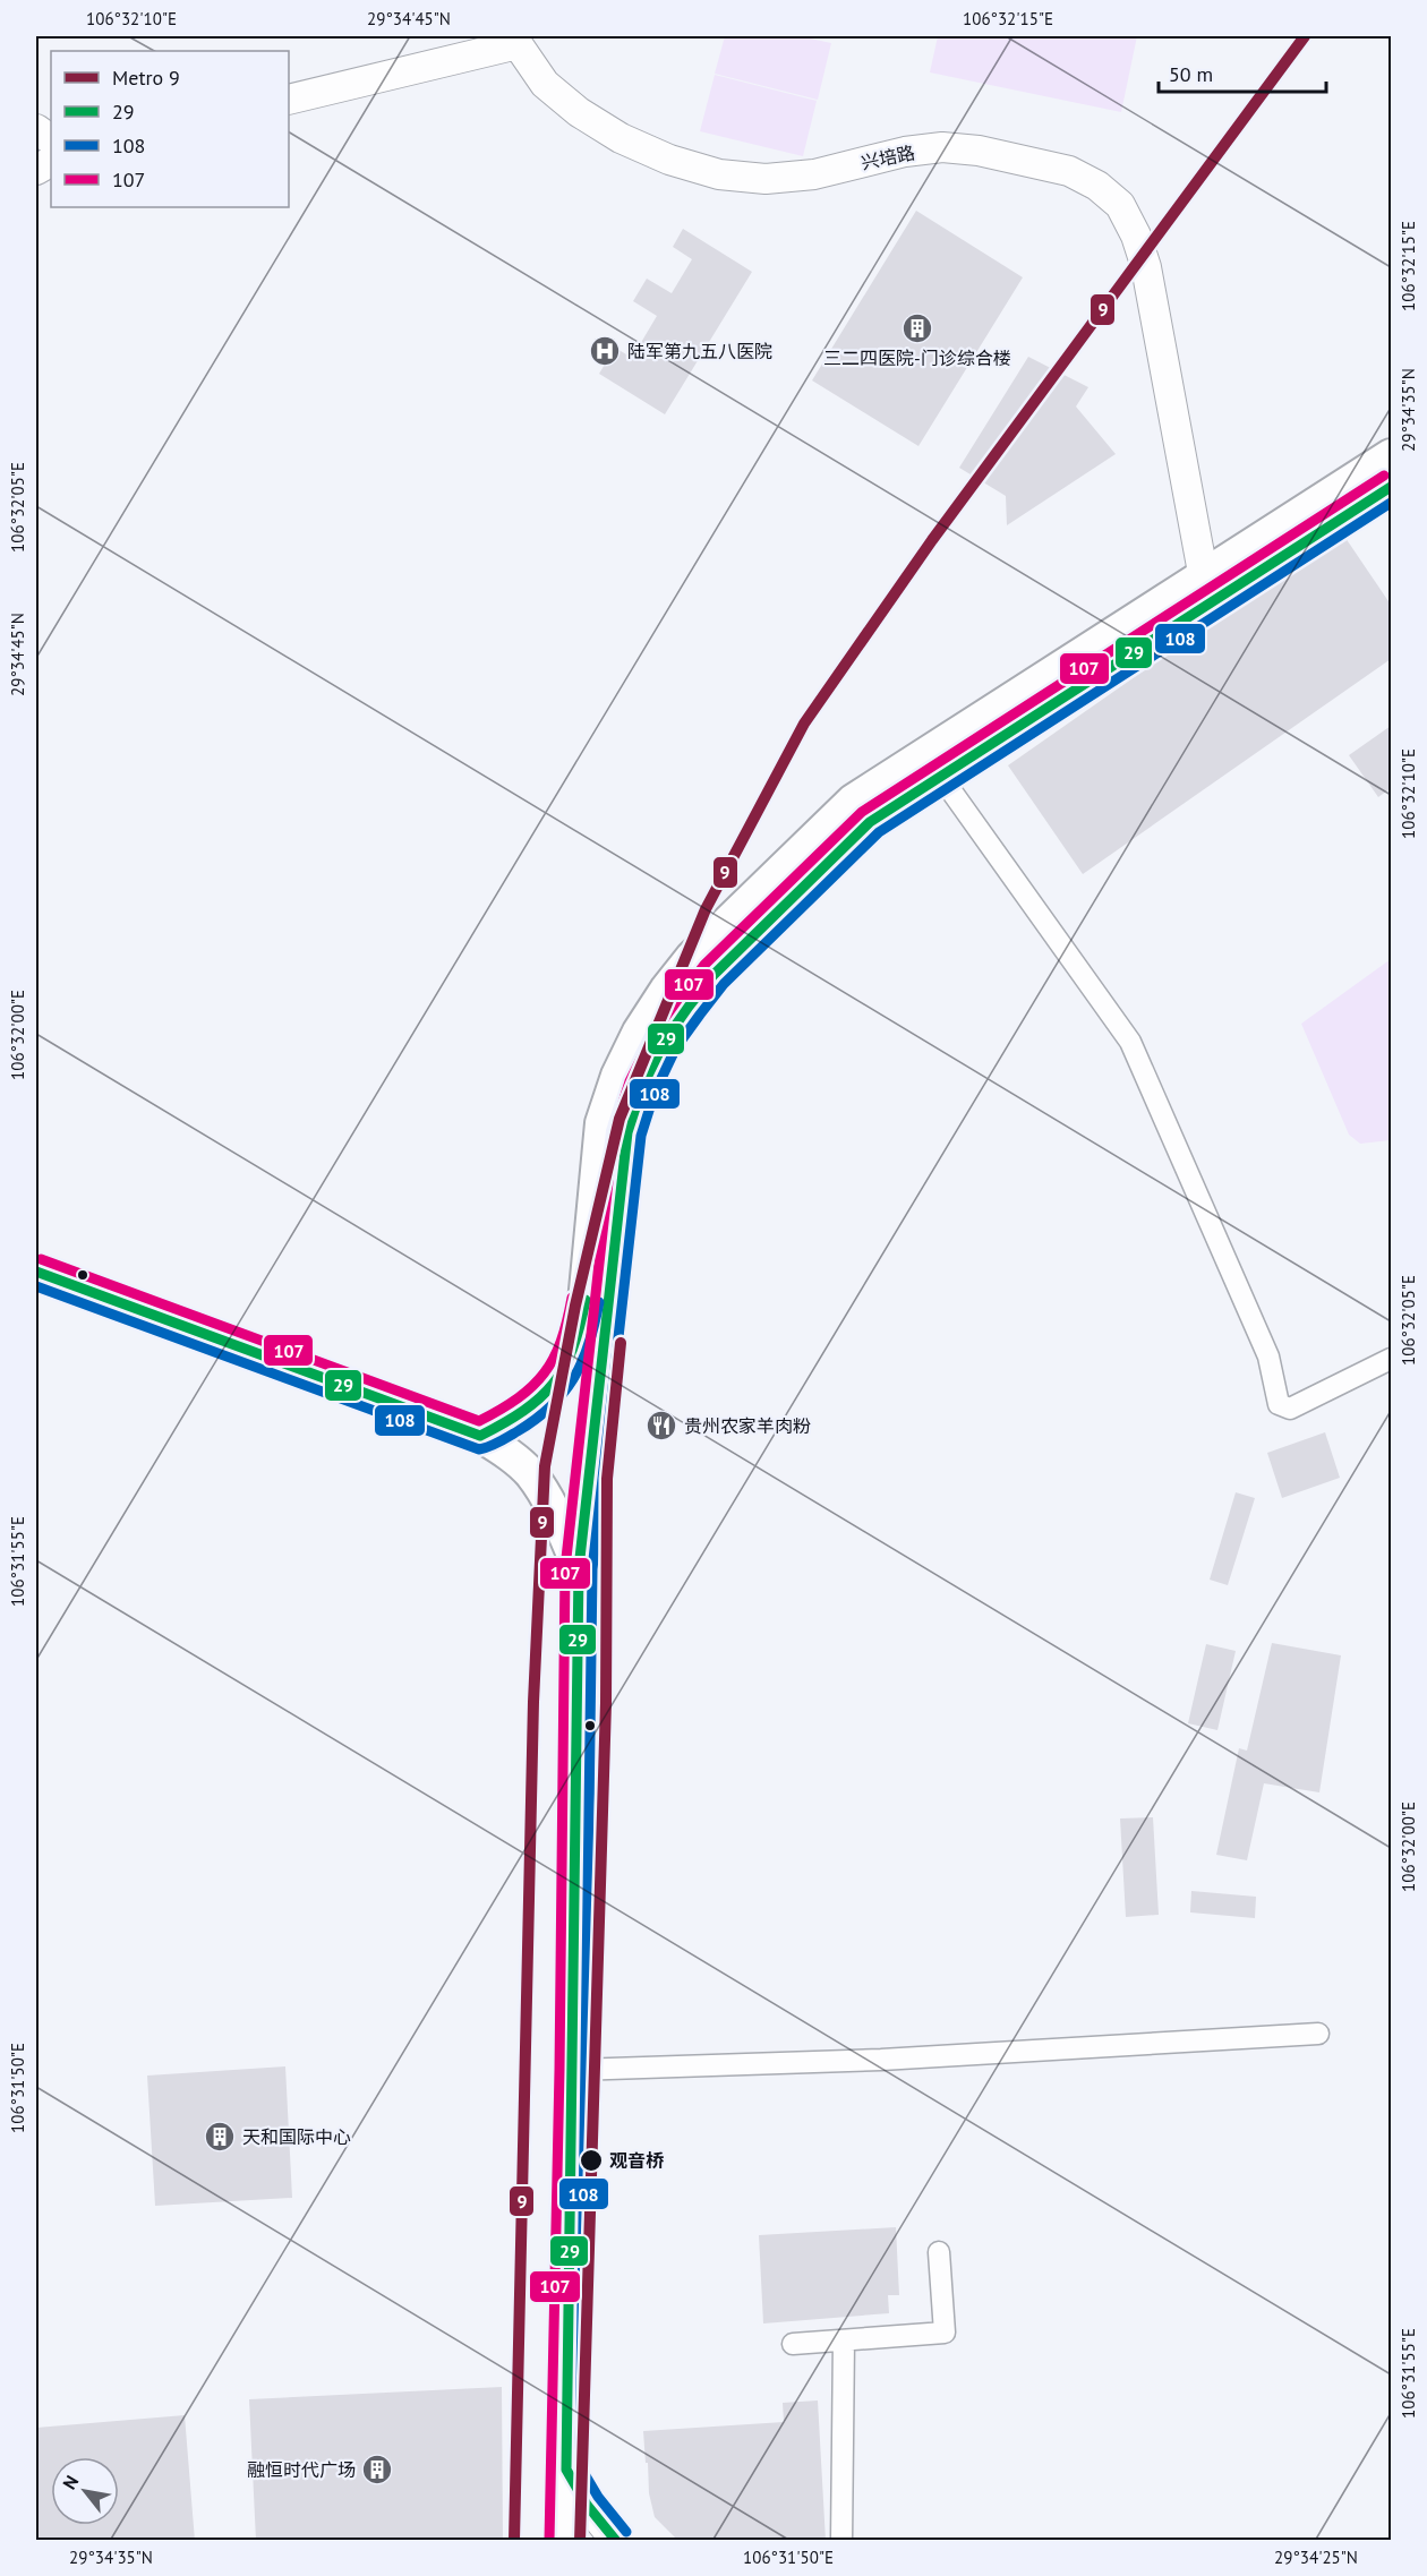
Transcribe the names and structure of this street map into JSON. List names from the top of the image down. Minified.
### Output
{"streets":{"street":["兴培路"]},"places":{"building":["三二四医院-门诊综合楼","天和国际中心","融恒时代广场"],"hospital":["陆军第九五八医院"],"restaurant":["贵州农家羊肉粉"],"other":["观音桥"]},"lines":["metro line 9","transit line 107","transit line 29","transit line 108"],"legend":["Metro 9","29","108","107"],"scale_bar":"50 m","north":"top left","coordinates":["106°32'10\"E","29°34'45\"N","106°32'15\"E","29°34'35\"N","106°32'05\"E","106°32'00\"E","106°31'55\"E","106°31'50\"E","29°34'25\"N"]}
